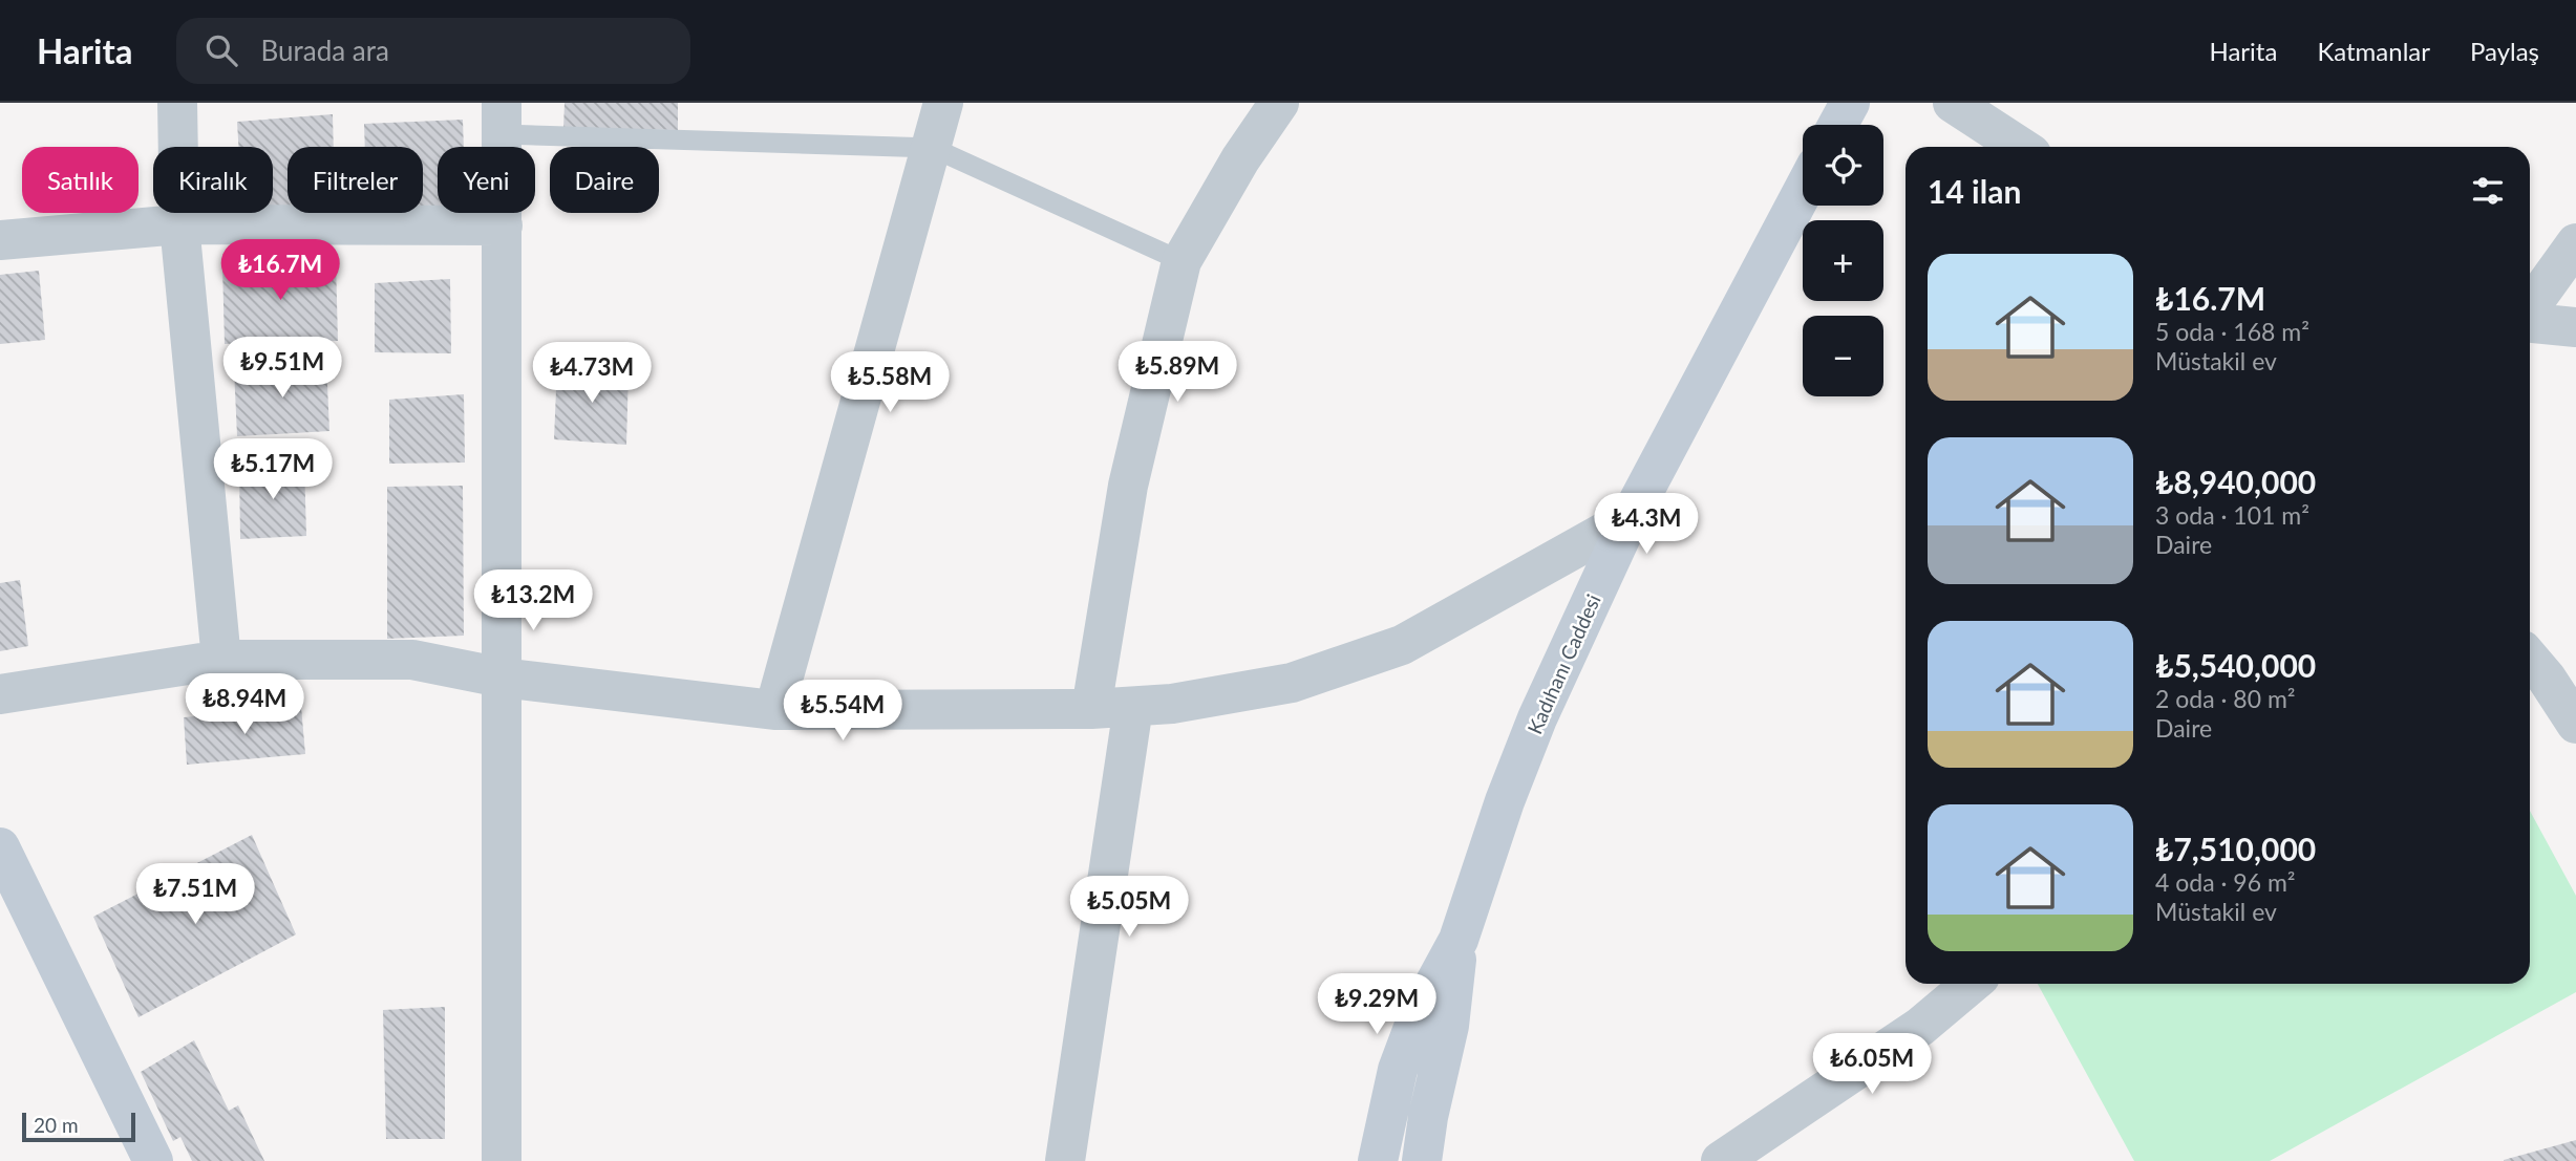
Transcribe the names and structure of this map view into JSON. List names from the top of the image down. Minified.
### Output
{"streets":{"main road":["Kadıhanı Caddesi"]},"scale_bar":"20 m","page":{"header":"Harita","search":"Burada ara","nav":["Harita","Katmanlar","Paylaş"],"map_buttons":["+","−"],"chip":["Satılık","Kiralık","Filtreler","Yeni","Daire"],"heading":"14 ilan","list":[{"name":"₺16.7M","note":"5 oda · 168 m² · Müstakil ev"},{"name":"₺8,940,000","note":"3 oda · 101 m² · Daire"},{"name":"₺5,540,000","note":"2 oda · 80 m² · Daire"},{"name":"₺7,510,000","note":"4 oda · 96 m² · Müstakil ev"}],"price":["₺16.7M","₺9.51M","₺5.89M","₺4.73M","₺5.58M","₺5.17M","₺4.3M","₺13.2M","₺8.94M","₺5.54M","₺7.51M","₺5.05M","₺9.29M","₺6.05M"],"scale":"20 m"}}
